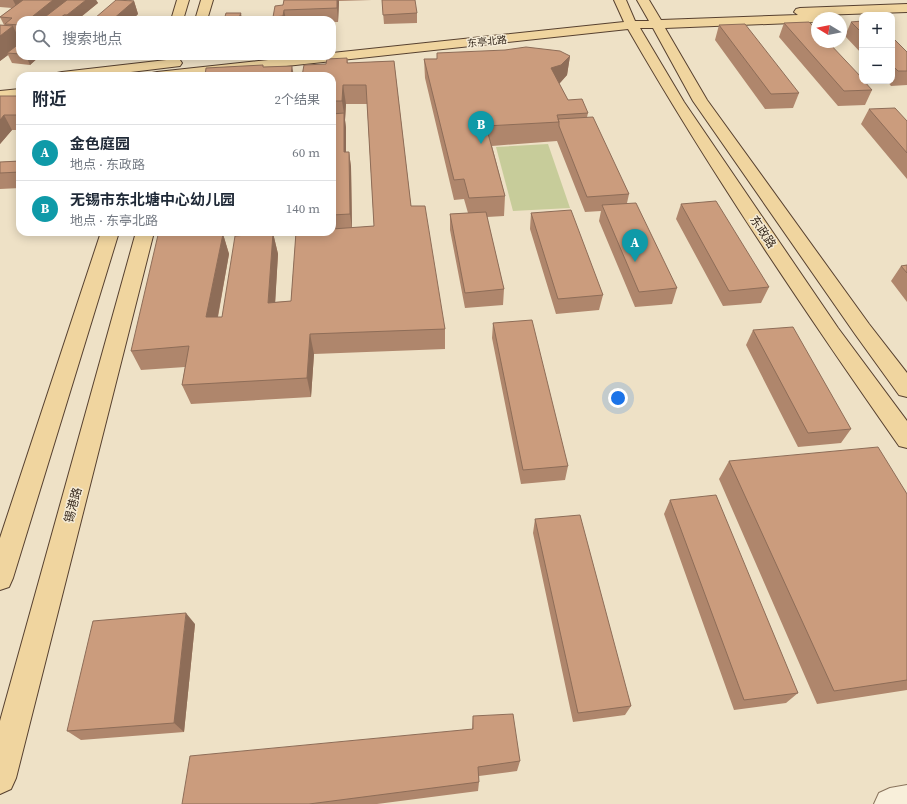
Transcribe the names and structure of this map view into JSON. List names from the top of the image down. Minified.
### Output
{"streets":{"main road":["东亭北路","东政路","锡港路"]},"crossings":[["东亭北路","东政路"]],"north":"left","page":{"map_buttons":["+","−"],"search":"搜索地点","heading":["附近","2个结果"],"pins":["B","A"],"list":[{"mark":"A","name":"金色庭园","note":"地点 · 东政路","value":"60 m"},{"mark":"B","name":"无锡市东北塘中心幼儿园","note":"地点 · 东亭北路","value":"140 m"}]}}
